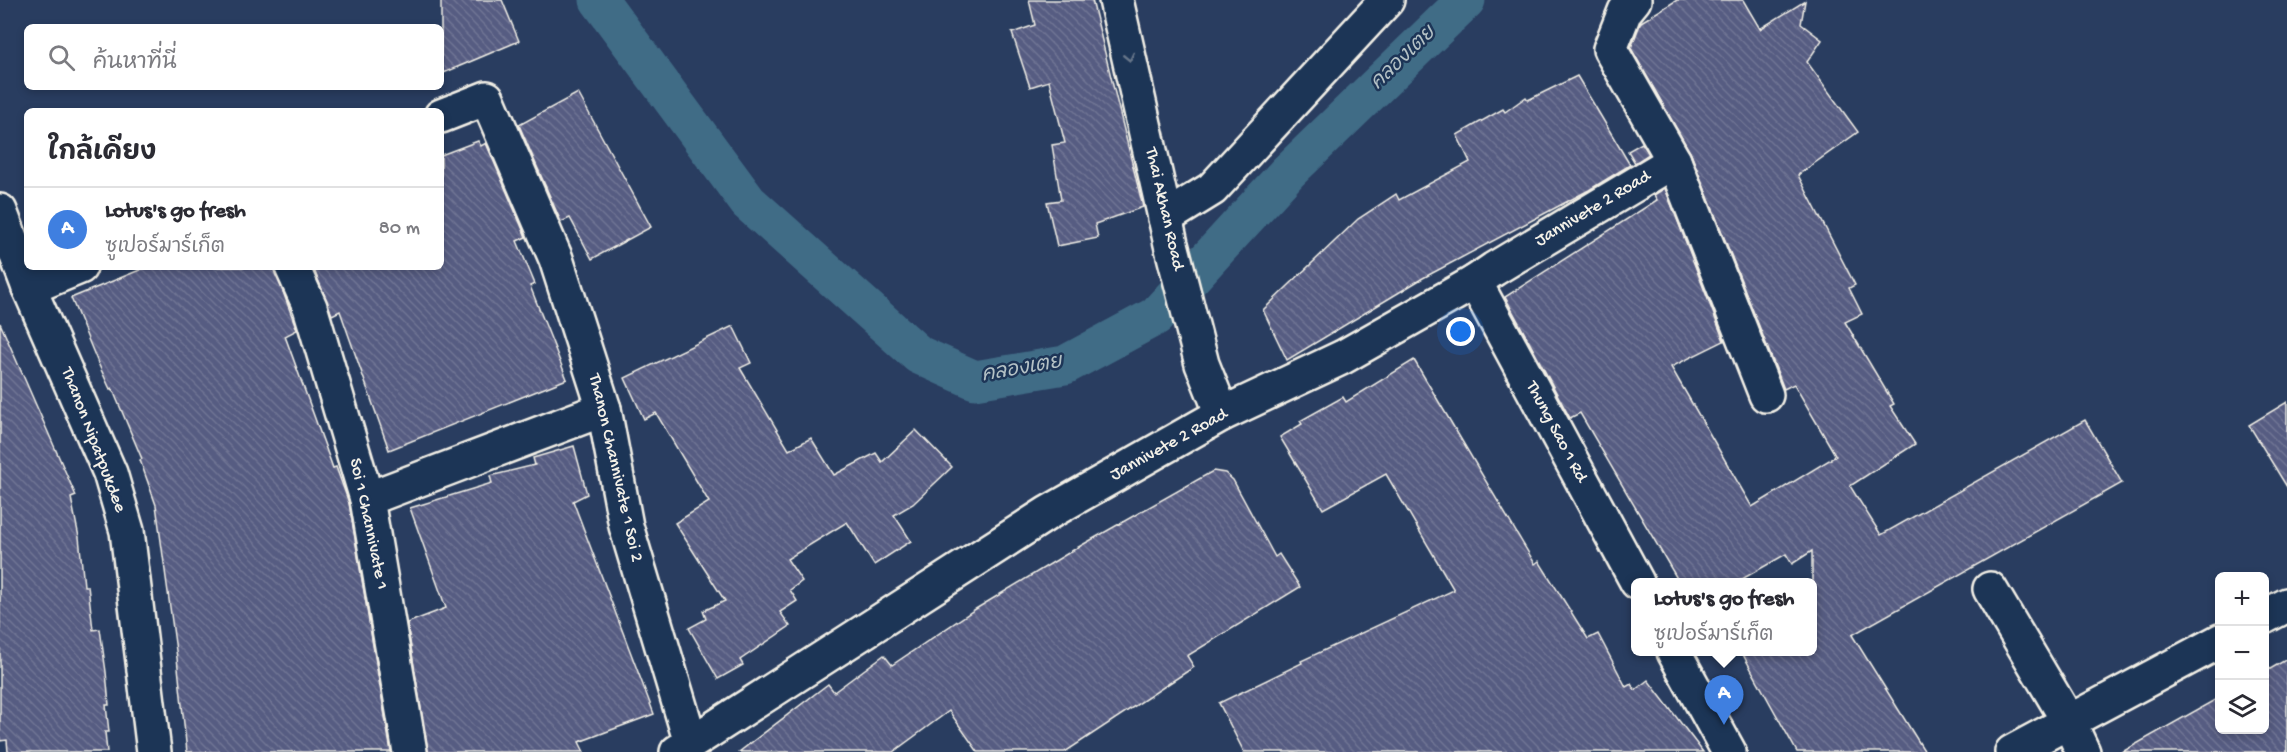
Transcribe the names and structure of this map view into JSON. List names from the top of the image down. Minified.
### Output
{"streets":{"street":["Thai Akhan Road","Jannivete 2 Road","Thung Sao 1 Rd","Thanon Nipatpukdee","Thanon Channivate 1 Soi 2","Soi 1 Channivate 1"]},"crossings":[["Thai Akhan Road","Jannivete 2 Road"],["Jannivete 2 Road","Thung Sao 1 Rd"],["Jannivete 2 Road","Thanon Channivate 1 Soi 2"]],"one_way":["Thai Akhan Road"],"water":["คลองเตย"],"page":{"search":"ค้นหาที่นี่","heading":"ใกล้เคียง","list":[{"mark":"A","name":"Lotus's go fresh","note":"ซูเปอร์มาร์เก็ต","value":"80 m"}],"map_buttons":["+","−"],"popup":["Lotus's go fresh","ซูเปอร์มาร์เก็ต"],"pins":"A"}}
